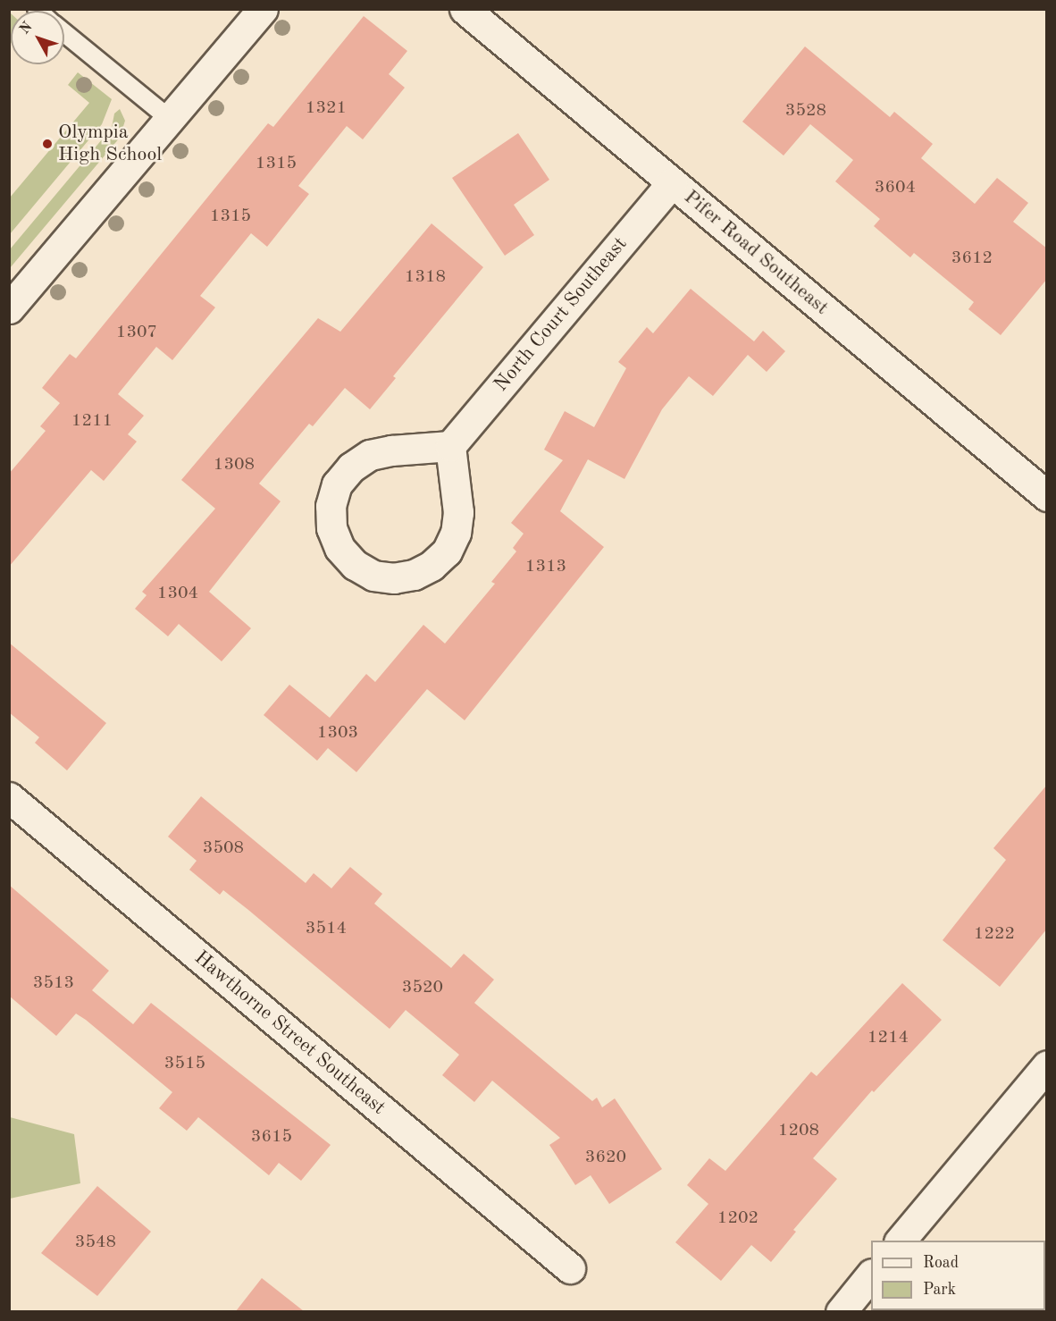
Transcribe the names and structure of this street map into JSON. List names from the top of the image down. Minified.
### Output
{"streets":{"street":["Pifer Road Southeast","North Court Southeast","Hawthorne Street Southeast"]},"crossings":[["Pifer Road Southeast","North Court Southeast"]],"places":["Olympia High School"],"house_numbers":["1321","3528","1315","3604","1315","3612","1318","1307","1211","1308","1313","1304","1303","3508","3514","1222","3513","3520","1214","3515","1208","3615","3620","1202","3548"],"legend":["Road","Park"],"north":"top left"}
